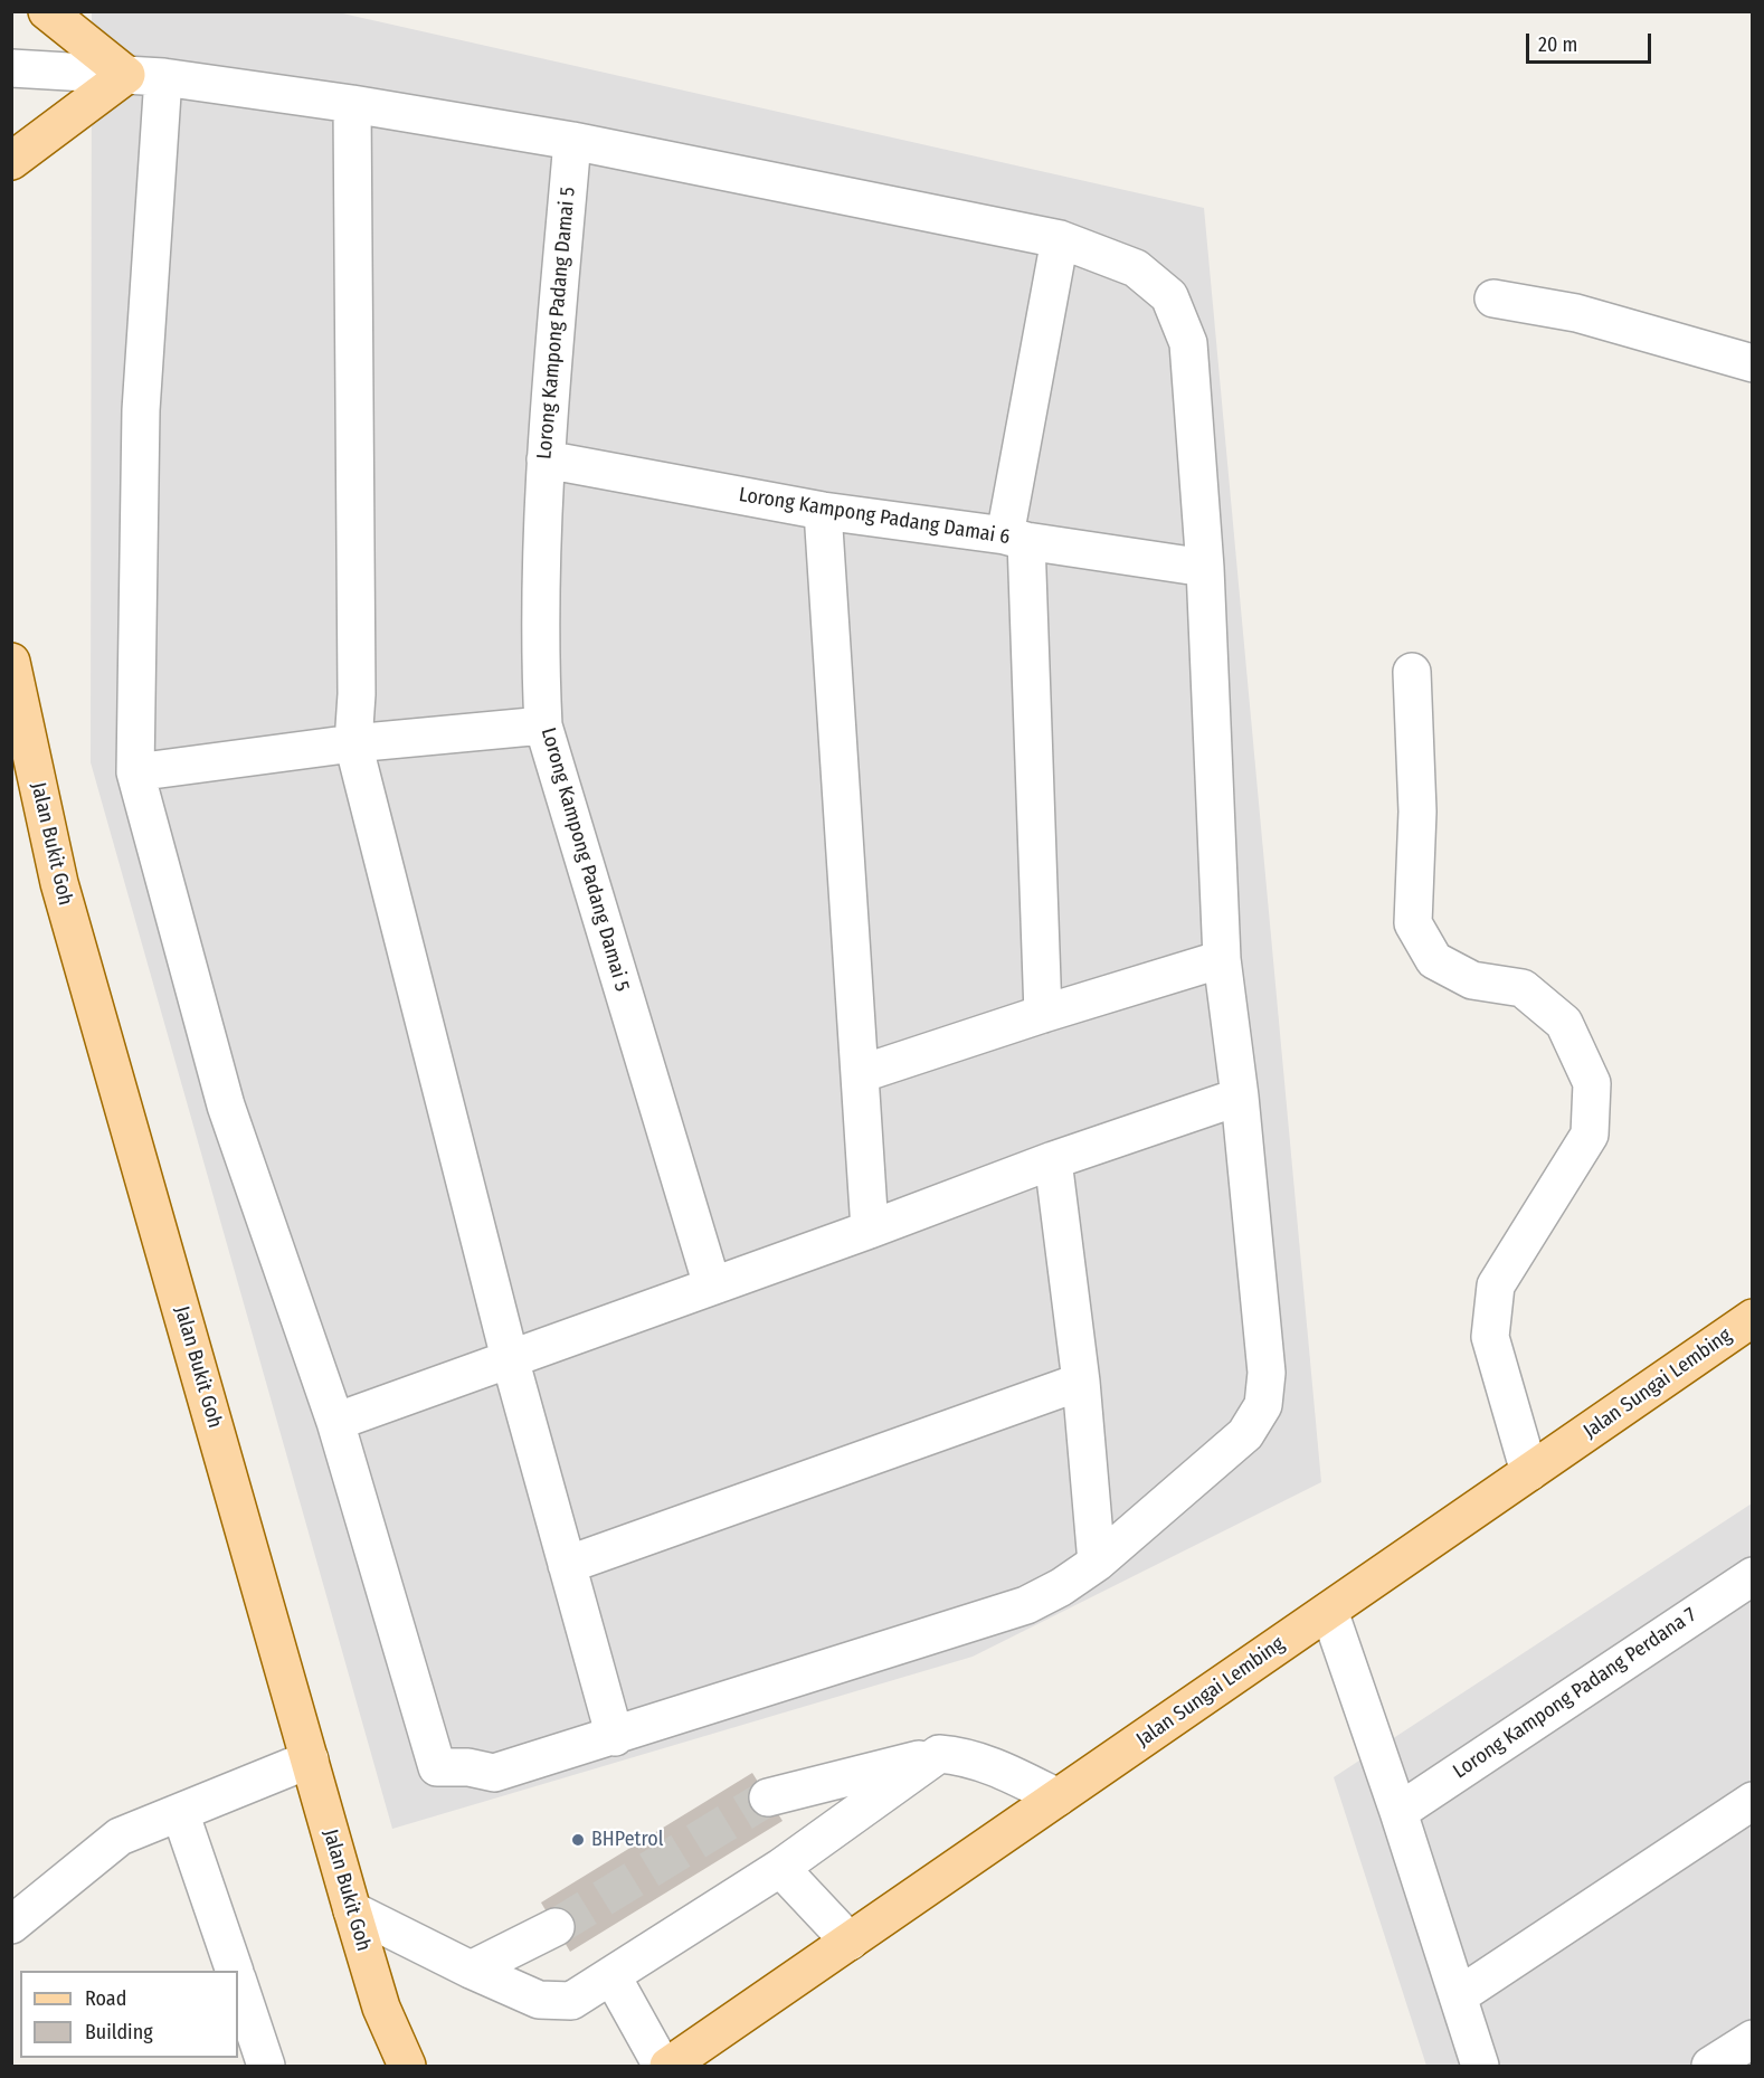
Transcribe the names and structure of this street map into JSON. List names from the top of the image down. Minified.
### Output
{"streets":{"main road":["Jalan Bukit Goh","Jalan Sungai Lembing"],"street":["Lorong Kampong Padang Damai 5","Lorong Kampong Padang Damai 6","Lorong Kampong Padang Perdana 7"]},"crossings":[["Lorong Kampong Padang Damai 5","Lorong Kampong Padang Damai 6"]],"places":["BHPetrol"],"legend":["Road","Building"],"scale_bar":"20 m"}
